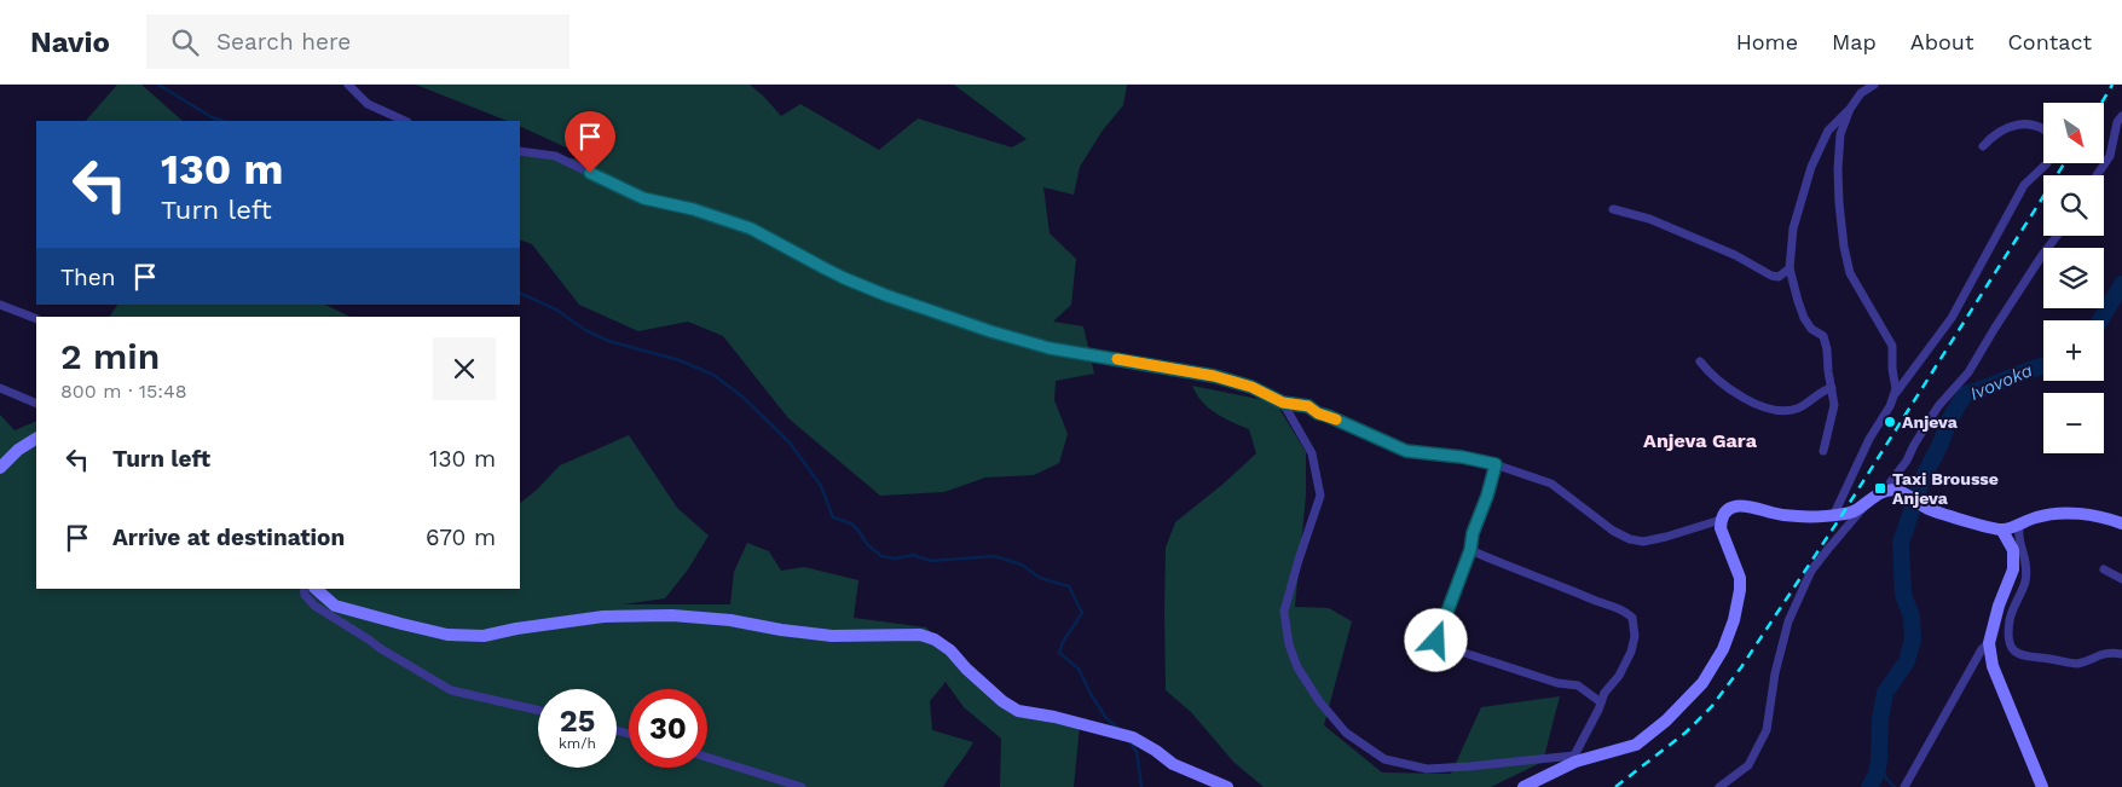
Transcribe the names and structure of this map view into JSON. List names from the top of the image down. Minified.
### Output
{"districts":["Anjeva Gara"],"water":["Ivovoka"],"places":{"other":["Anjeva"],"transit":["Taxi Brousse Anjeva"]},"north":"bottom right","page":{"header":"Navio","search":"Search here","nav":["Home","Map","About","Contact"],"map_buttons":["+","−"],"turn":["130 m","Turn left"],"then":"Then","heading":["2 min","800 m · 15:48"],"list":[{"name":"Turn left","value":"130 m"},{"name":"Arrive at destination","value":"670 m"}],"speed":"25 km/h","limit":"30"}}
